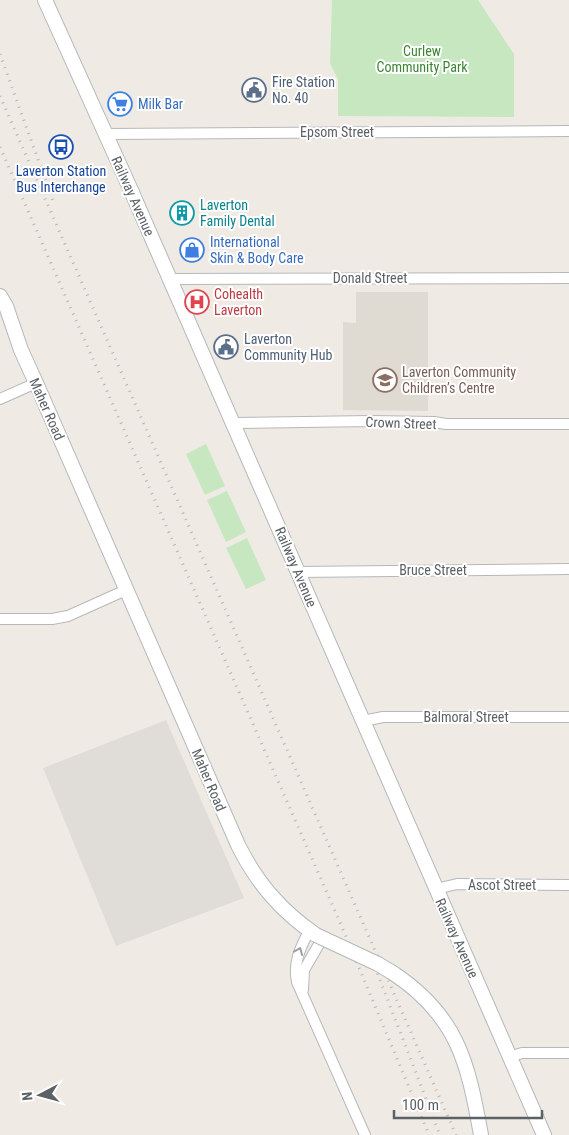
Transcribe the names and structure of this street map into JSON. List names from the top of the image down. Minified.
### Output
{"streets":{"street":["Epsom Street","Railway Avenue","Donald Street","Maher Road","Crown Street","Bruce Street","Balmoral Street","Ascot Street"]},"crossings":[["Epsom Street","Railway Avenue"],["Railway Avenue","Donald Street"],["Railway Avenue","Crown Street"],["Railway Avenue","Bruce Street"],["Railway Avenue","Balmoral Street"],["Railway Avenue","Ascot Street"]],"parks":["Curlew Community Park"],"places":{"public building":["Fire Station No. 40","Laverton Community Hub"],"supermarket":["Milk Bar"],"bus stop":["Laverton Station Bus Interchange"],"building":["Laverton Family Dental"],"shop":["International Skin & Body Care"],"hospital":["Cohealth Laverton"],"school or university":["Laverton Community Children’s Centre"]},"scale_bar":"100 m","north":"left"}
